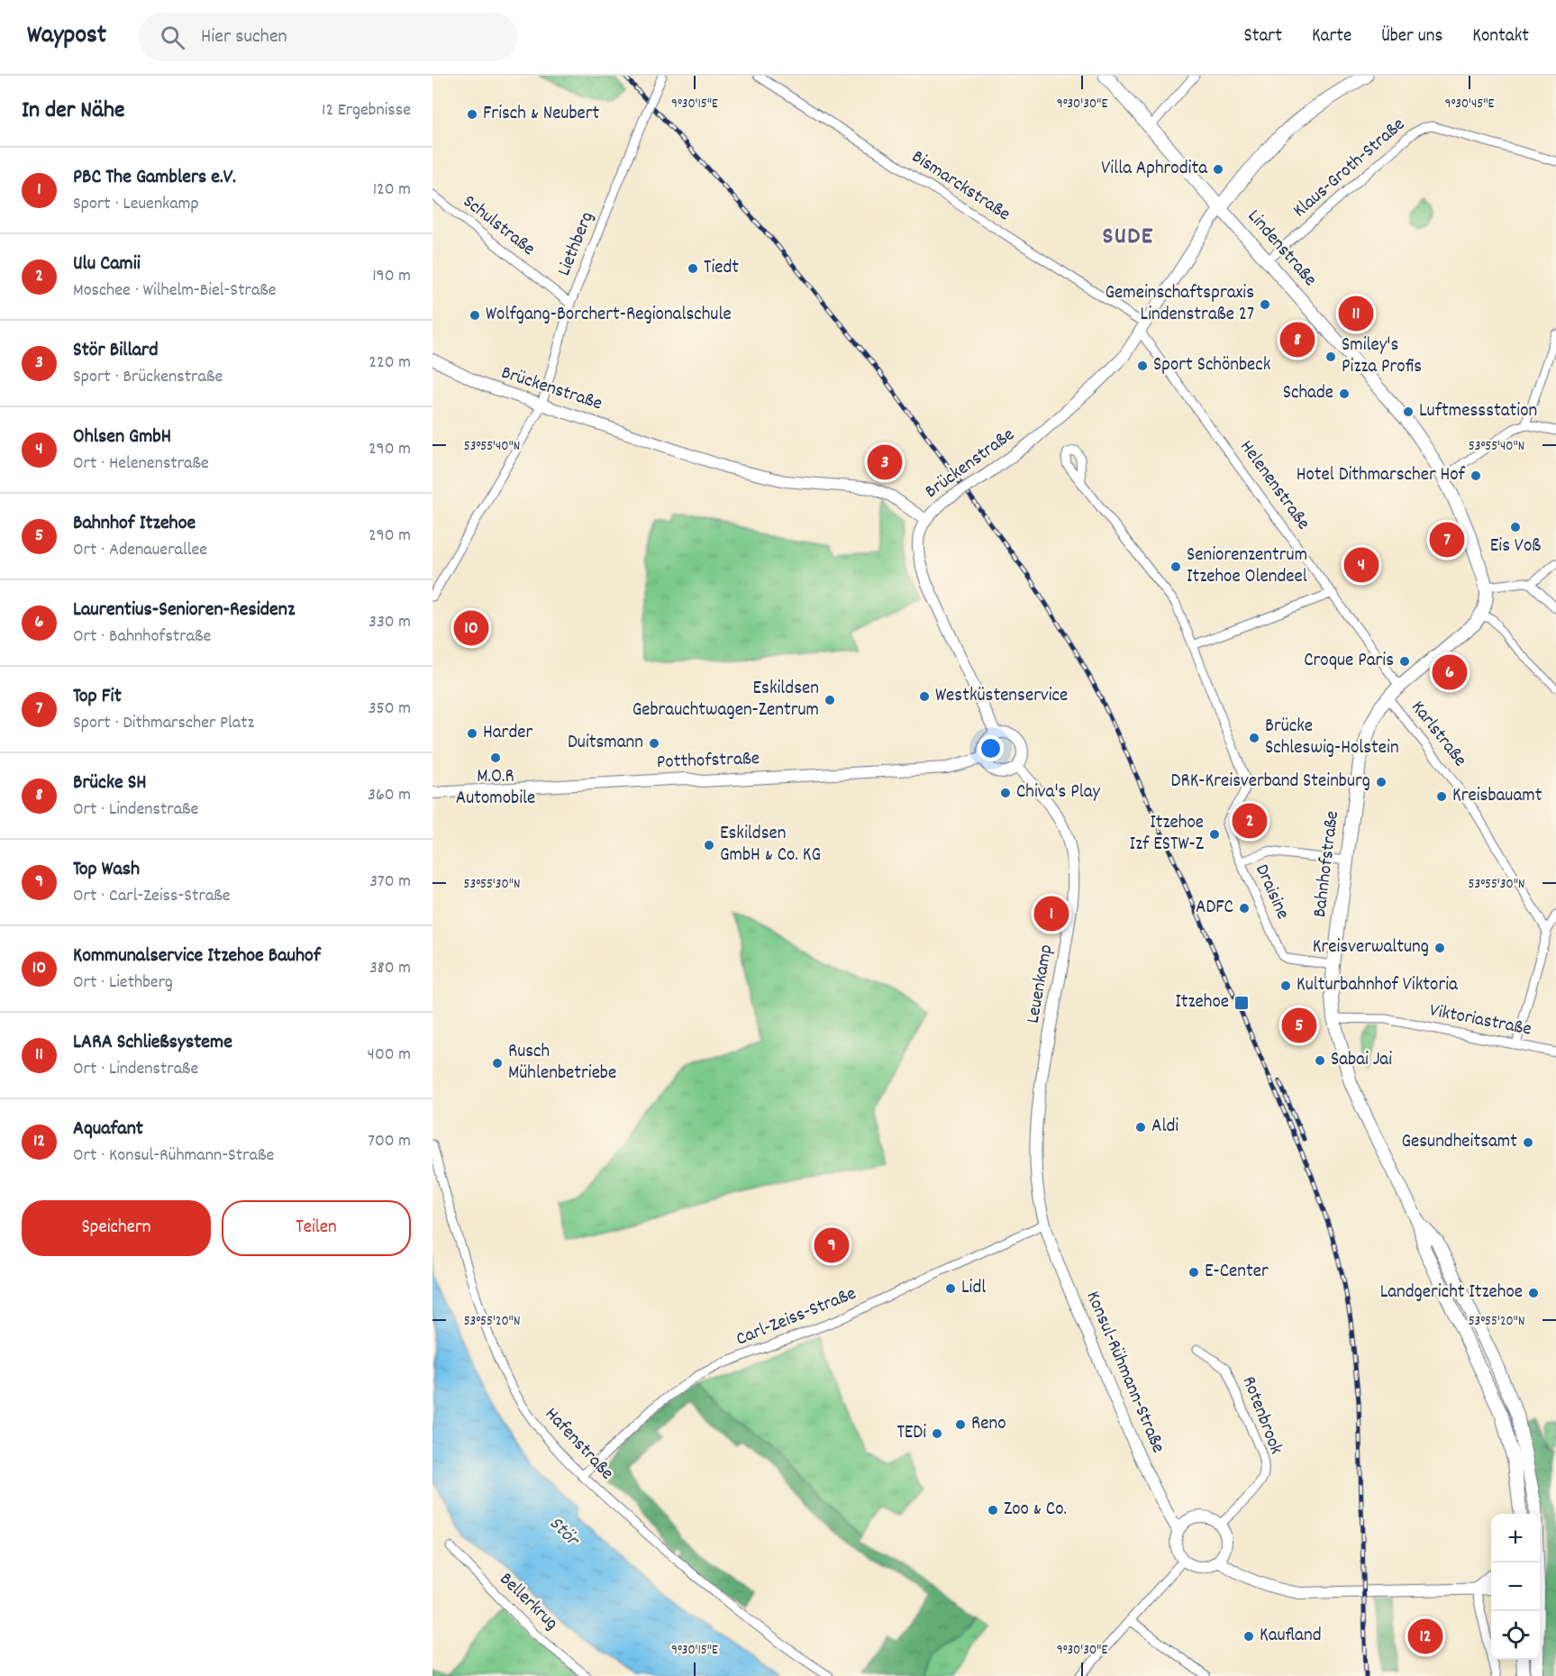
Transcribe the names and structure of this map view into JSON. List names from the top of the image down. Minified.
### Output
{"streets":{"main road":["Lindenstraße","Bahnhofstraße"],"street":["Klaus-Groth-Straße","Bismarckstraße","Schulstraße","Liethberg","Brückenstraße","Helenenstraße","Karlstraße","Potthofstraße","Draisine","Leuenkamp","Viktoriastraße","Carl-Zeiss-Straße","Konsul-Rühmann-Straße","Rotenbrook","Hafenstraße","Bellerkrug"]},"crossings":[["Klaus-Groth-Straße","Lindenstraße"],["Bismarckstraße","Brückenstraße"],["Bismarckstraße","Helenenstraße"],["Schulstraße","Liethberg"],["Liethberg","Brückenstraße"],["Lindenstraße","Brückenstraße"],["Lindenstraße","Bahnhofstraße"],["Brückenstraße","Helenenstraße"],["Helenenstraße","Bahnhofstraße"],["Karlstraße","Bahnhofstraße"],["Potthofstraße","Leuenkamp"],["Bahnhofstraße","Draisine"],["Bahnhofstraße","Viktoriastraße"],["Leuenkamp","Carl-Zeiss-Straße"],["Leuenkamp","Konsul-Rühmann-Straße"],["Carl-Zeiss-Straße","Konsul-Rühmann-Straße"],["Carl-Zeiss-Straße","Hafenstraße"],["Konsul-Rühmann-Straße","Rotenbrook"]],"districts":["SUDE"],"water":["Stör"],"places":{"other":["Frisch & Neubert","Villa Aphrodita","Tiedt","Gemeinschaftspraxis Lindenstraße 27","Wolfgang-Borchert-Regionalschule","Smiley's Pizza Profis","Sport Schönbeck","Schade","Luftmessstation","Hotel Dithmarscher Hof","Eis Voß","Seniorenzentrum Itzehoe Olendeel","Croque Paris","Westküstenservice","Eskildsen Gebrauchtwagen-Zentrum","Harder","Brücke Schleswig-Holstein","Duitsmann","M.O.R Automobile","DRK-Kreisverband Steinburg","Chiva's Play","Kreisbauamt","Itzehoe Izf ESTW-Z","Eskildsen GmbH & Co. KG","ADFC","Kreisverwaltung","Kulturbahnhof Viktoria","Sabai Jai","Rusch Mühlenbetriebe","Aldi","Gesundheitsamt","E-Center","Lidl","Landgericht Itzehoe","Reno","TEDi","Zoo & Co.","Kaufland"],"transit":["Itzehoe"]},"page":{"header":"Waypost","search":"Hier suchen","nav":["Start","Karte","Über uns","Kontakt"],"heading":["In der Nähe","12 Ergebnisse"],"list":[{"mark":"1","name":"PBC The Gamblers e.V.","note":"Sport · Leuenkamp","value":"120 m"},{"mark":"2","name":"Ulu Camii","note":"Moschee · Wilhelm-Biel-Straße","value":"190 m"},{"mark":"3","name":"Stör Billard","note":"Sport · Brückenstraße","value":"220 m"},{"mark":"4","name":"Ohlsen GmbH","note":"Ort · Helenenstraße","value":"290 m"},{"mark":"5","name":"Bahnhof Itzehoe","note":"Ort · Adenauerallee","value":"290 m"},{"mark":"6","name":"Laurentius-Senioren-Residenz","note":"Ort · Bahnhofstraße","value":"330 m"},{"mark":"7","name":"Top Fit","note":"Sport · Dithmarscher Platz","value":"350 m"},{"mark":"8","name":"Brücke SH","note":"Ort · Lindenstraße","value":"360 m"},{"mark":"9","name":"Top Wash","note":"Ort · Carl-Zeiss-Straße","value":"370 m"},{"mark":"10","name":"Kommunalservice Itzehoe Bauhof","note":"Ort · Liethberg","value":"380 m"},{"mark":"11","name":"LARA Schließsysteme","note":"Ort · Lindenstraße","value":"400 m"},{"mark":"12","name":"Aquafant","note":"Ort · Konsul-Rühmann-Straße","value":"700 m"}],"pins":["11","8","3","7","4","10","6","2","1","5","9","12"],"buttons":["Speichern","Teilen"],"map_buttons":["+","−"]},"coordinates":["9°30'15\"E","9°30'30\"E","9°30'45\"E","53°55'40\"N","53°55'30\"N","53°55'20\"N"]}
